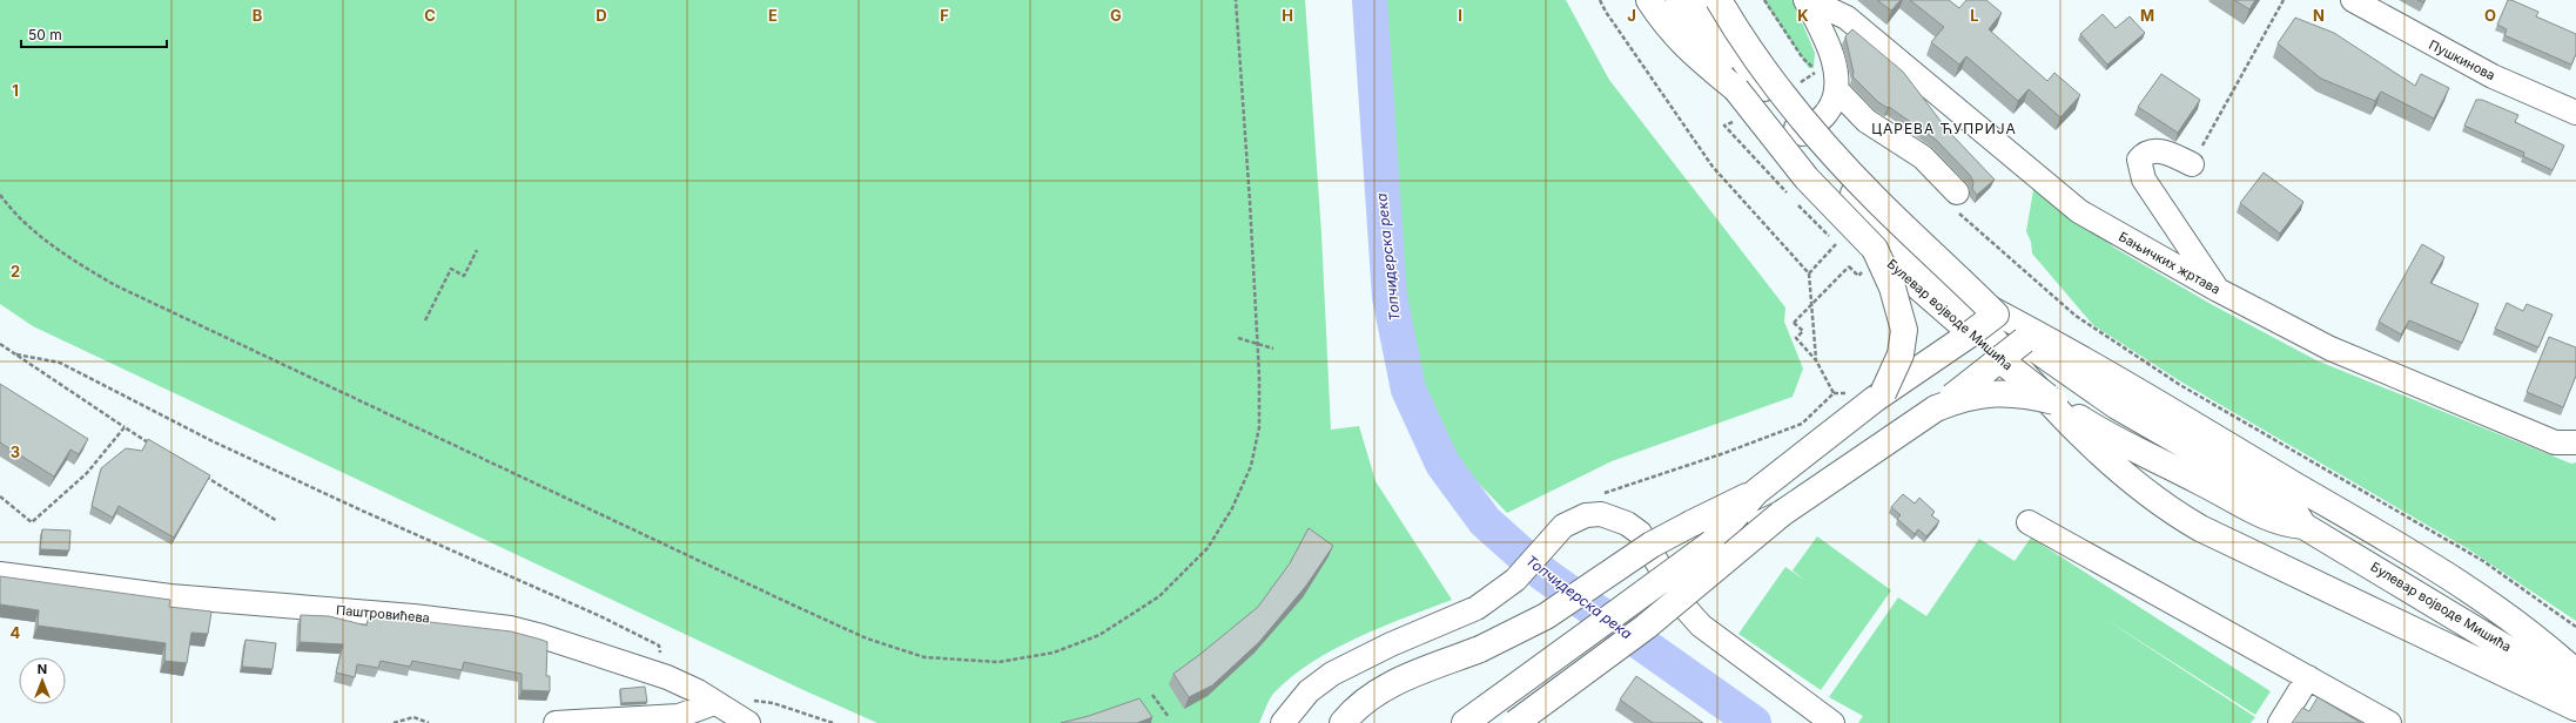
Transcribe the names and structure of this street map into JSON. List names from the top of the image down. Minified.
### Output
{"streets":{"main road":["Булевар војводе Мишића"],"street":["Пушкинова","Бањичких жртава","Паштровићева"]},"districts":["ЦАРЕВА ЋУПРИЈА"],"water":["Топчидерска река"],"scale_bar":"50 m","north":"top","grid":{"columns":["B","C","D","E","F","G","H","I","J","K","L","M","N","O"],"rows":["1","2","3","4"]}}
